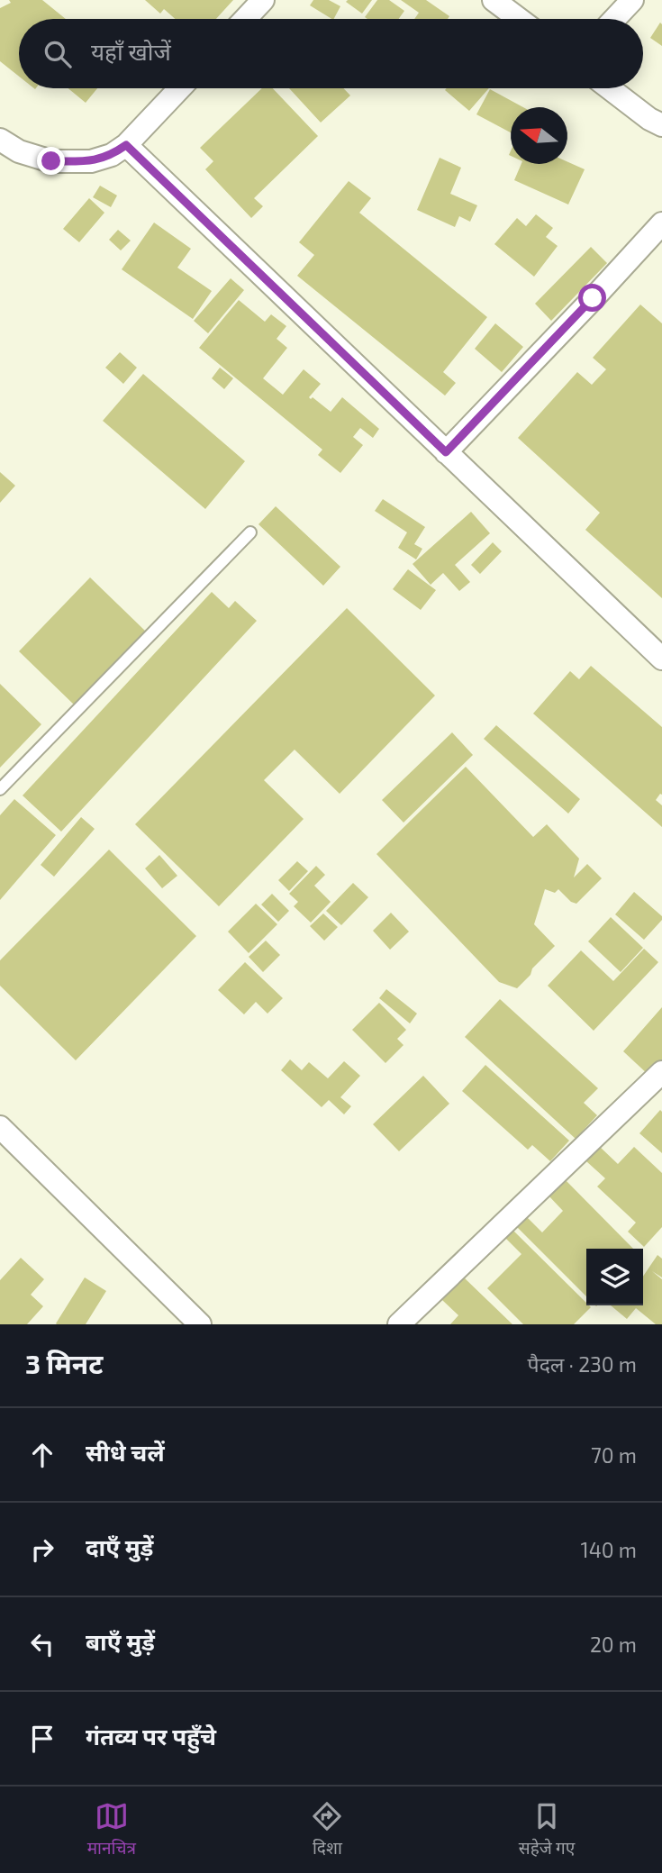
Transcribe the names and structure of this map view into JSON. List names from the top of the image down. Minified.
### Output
{"north":"left","page":{"search":"यहाँ खोजें","heading":["3 मिनट","पैदल · 230 m"],"list":[["सीधे चलें","70 m"],["दाएँ मुड़ें","140 m"],["बाएँ मुड़ें","20 m"],"गंतव्य पर पहुँचे"],"nav":["मानचित्र","दिशा","सहेजे गए"]}}
